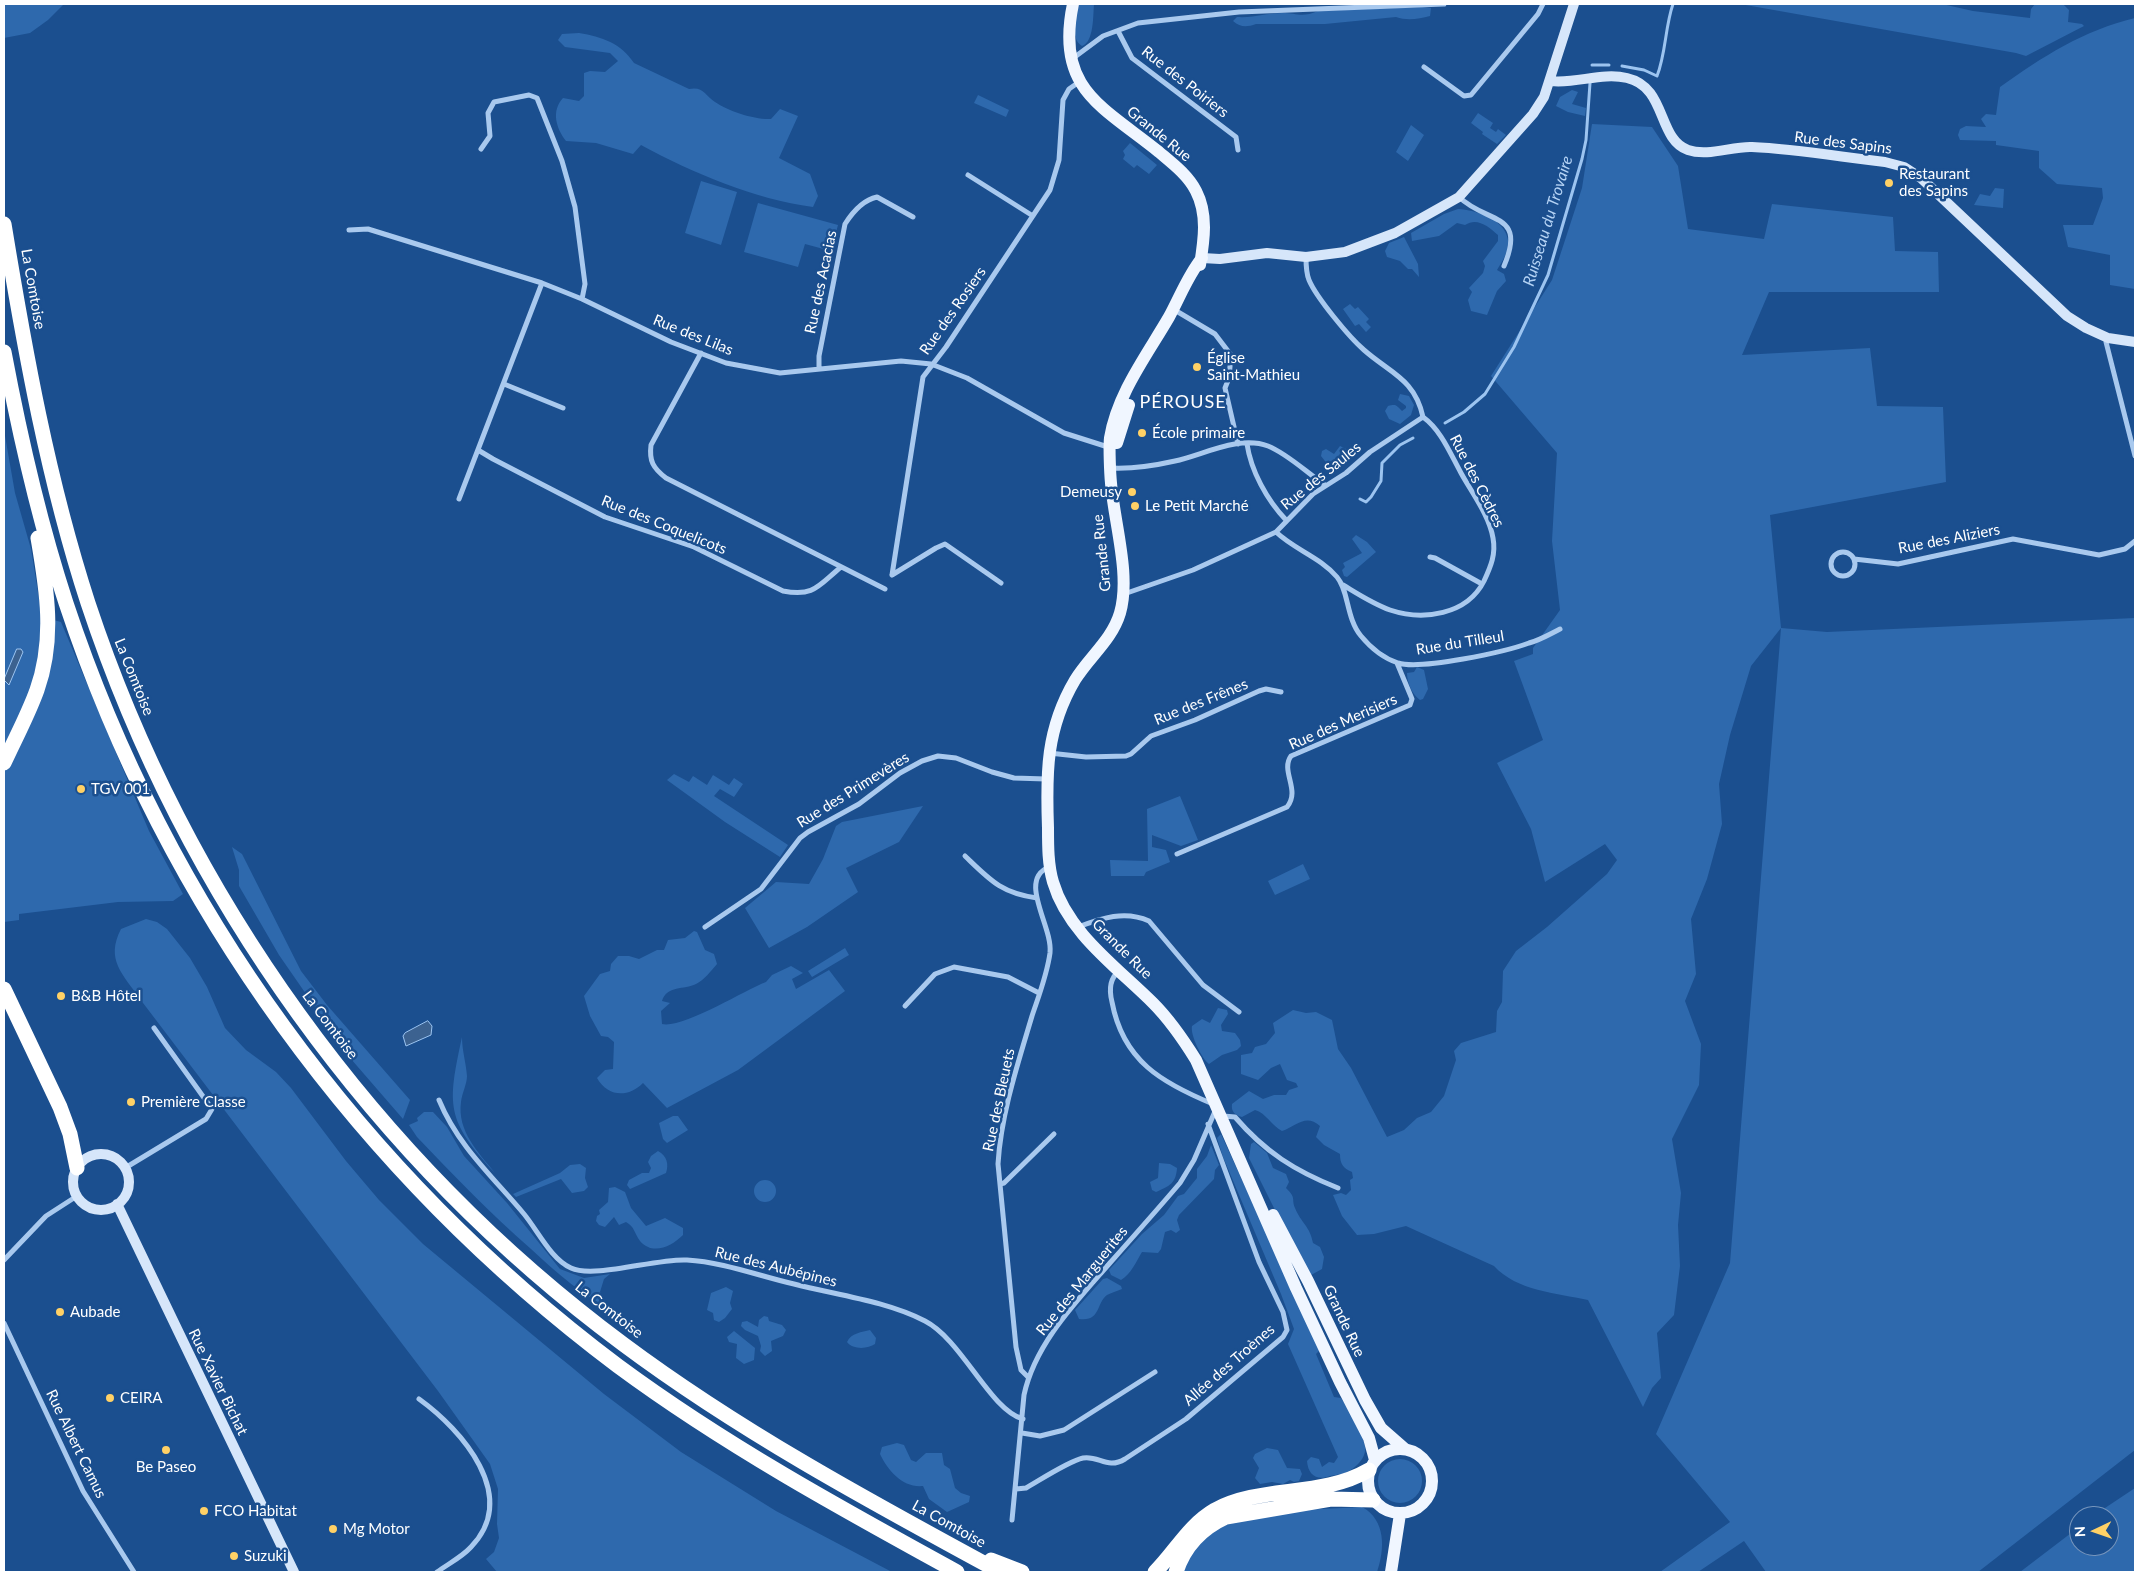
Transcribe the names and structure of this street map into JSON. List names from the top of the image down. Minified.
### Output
{"streets":{"highway":["La Comtoise"],"main road":["Grande Rue"],"street":["Rue des Poiriers","Rue des Sapins","Rue des Acacias","Rue des Rosiers","Rue des Lilas","Rue des Saules","Rue des Cèdres","Rue des Coquelicots","Rue des Aliziers","Rue du Tilleul","Rue des Frênes","Rue des Merisiers","Rue des Primevères","Rue des Bleuets","Rue des Aubépines","Rue des Marguerites","Allée des Troènes","Rue Xavier Bichat","Rue Albert Camus"]},"crossings":[["Grande Rue","Rue des Rosiers"],["Grande Rue","Rue des Lilas"],["Grande Rue","Rue des Saules"],["Grande Rue","Rue des Frênes"],["Grande Rue","Rue des Primevères"],["Grande Rue","Rue des Bleuets"],["Grande Rue","Rue des Marguerites"],["Rue des Acacias","Rue des Lilas"],["Rue des Rosiers","Rue des Lilas"],["Rue des Saules","Rue des Cèdres"],["Rue des Cèdres","Rue du Tilleul"],["Rue du Tilleul","Rue des Merisiers"],["Rue des Bleuets","Rue des Marguerites"],["Rue des Aubépines","Rue des Marguerites"],["Rue des Marguerites","Allée des Troènes"]],"districts":["PÉROUSE"],"water":["Ruisseau du Trovaire"],"places":["Restaurant des Sapins","Église Saint-Mathieu","École primaire","Demeusy","Le Petit Marché","TGV 001","B&B Hôtel","Première Classe","Aubade","CEIRA","Be Paseo","FCO Habitat","Mg Motor","Suzuki"],"north":"left"}
